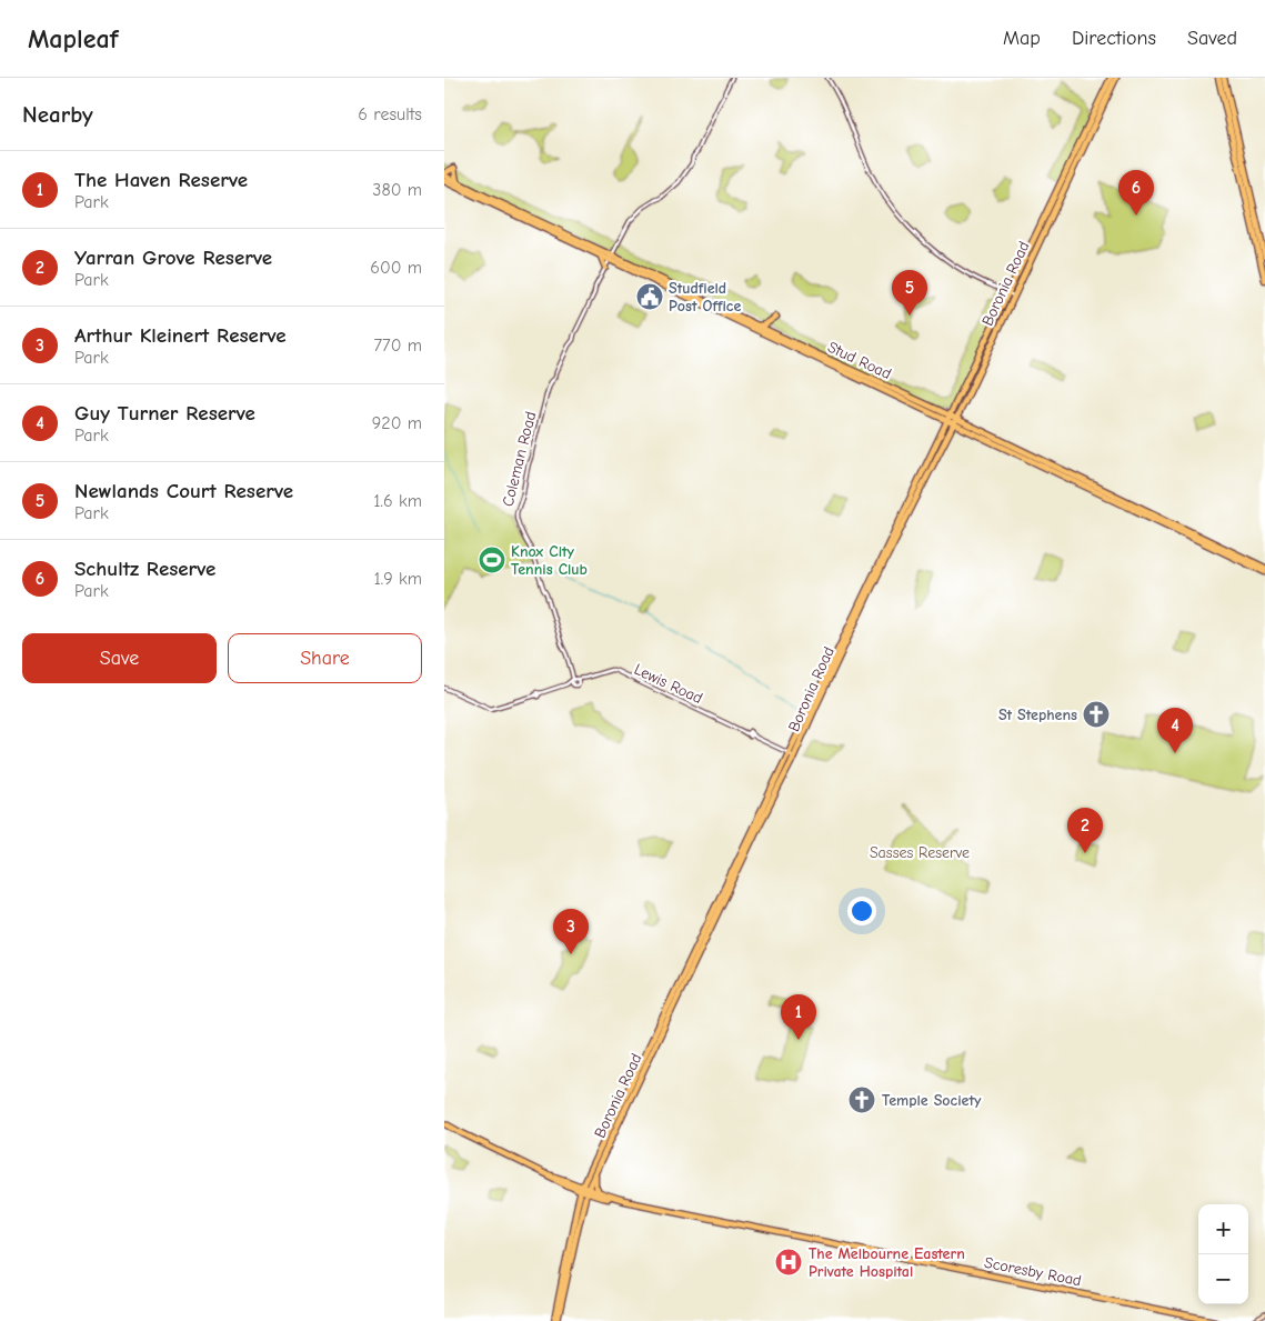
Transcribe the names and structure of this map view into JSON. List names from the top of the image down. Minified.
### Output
{"streets":{"main road":["Boronia Road","Stud Road","Scoresby Road"],"street":["Coleman Road","Lewis Road"]},"crossings":[["Boronia Road","Stud Road"],["Boronia Road","Lewis Road"],["Boronia Road","Scoresby Road"],["Stud Road","Coleman Road"],["Coleman Road","Lewis Road"]],"parks":["Sasses Reserve"],"places":{"public building":["Studfield Post Office"],"sports":["Knox City Tennis Club"],"church":["St Stephens","Temple Society"],"hospital":["The Melbourne Eastern Private Hospital"]},"page":{"header":"Mapleaf","nav":["Map","Directions","Saved"],"heading":["Nearby","6 results"],"list":[{"mark":"1","name":"The Haven Reserve","note":"Park","value":"380 m"},{"mark":"2","name":"Yarran Grove Reserve","note":"Park","value":"600 m"},{"mark":"3","name":"Arthur Kleinert Reserve","note":"Park","value":"770 m"},{"mark":"4","name":"Guy Turner Reserve","note":"Park","value":"920 m"},{"mark":"5","name":"Newlands Court Reserve","note":"Park","value":"1.6 km"},{"mark":"6","name":"Schultz Reserve","note":"Park","value":"1.9 km"}],"pins":["6","5","4","2","3","1"],"buttons":["Save","Share"],"map_buttons":["+","−"]}}
